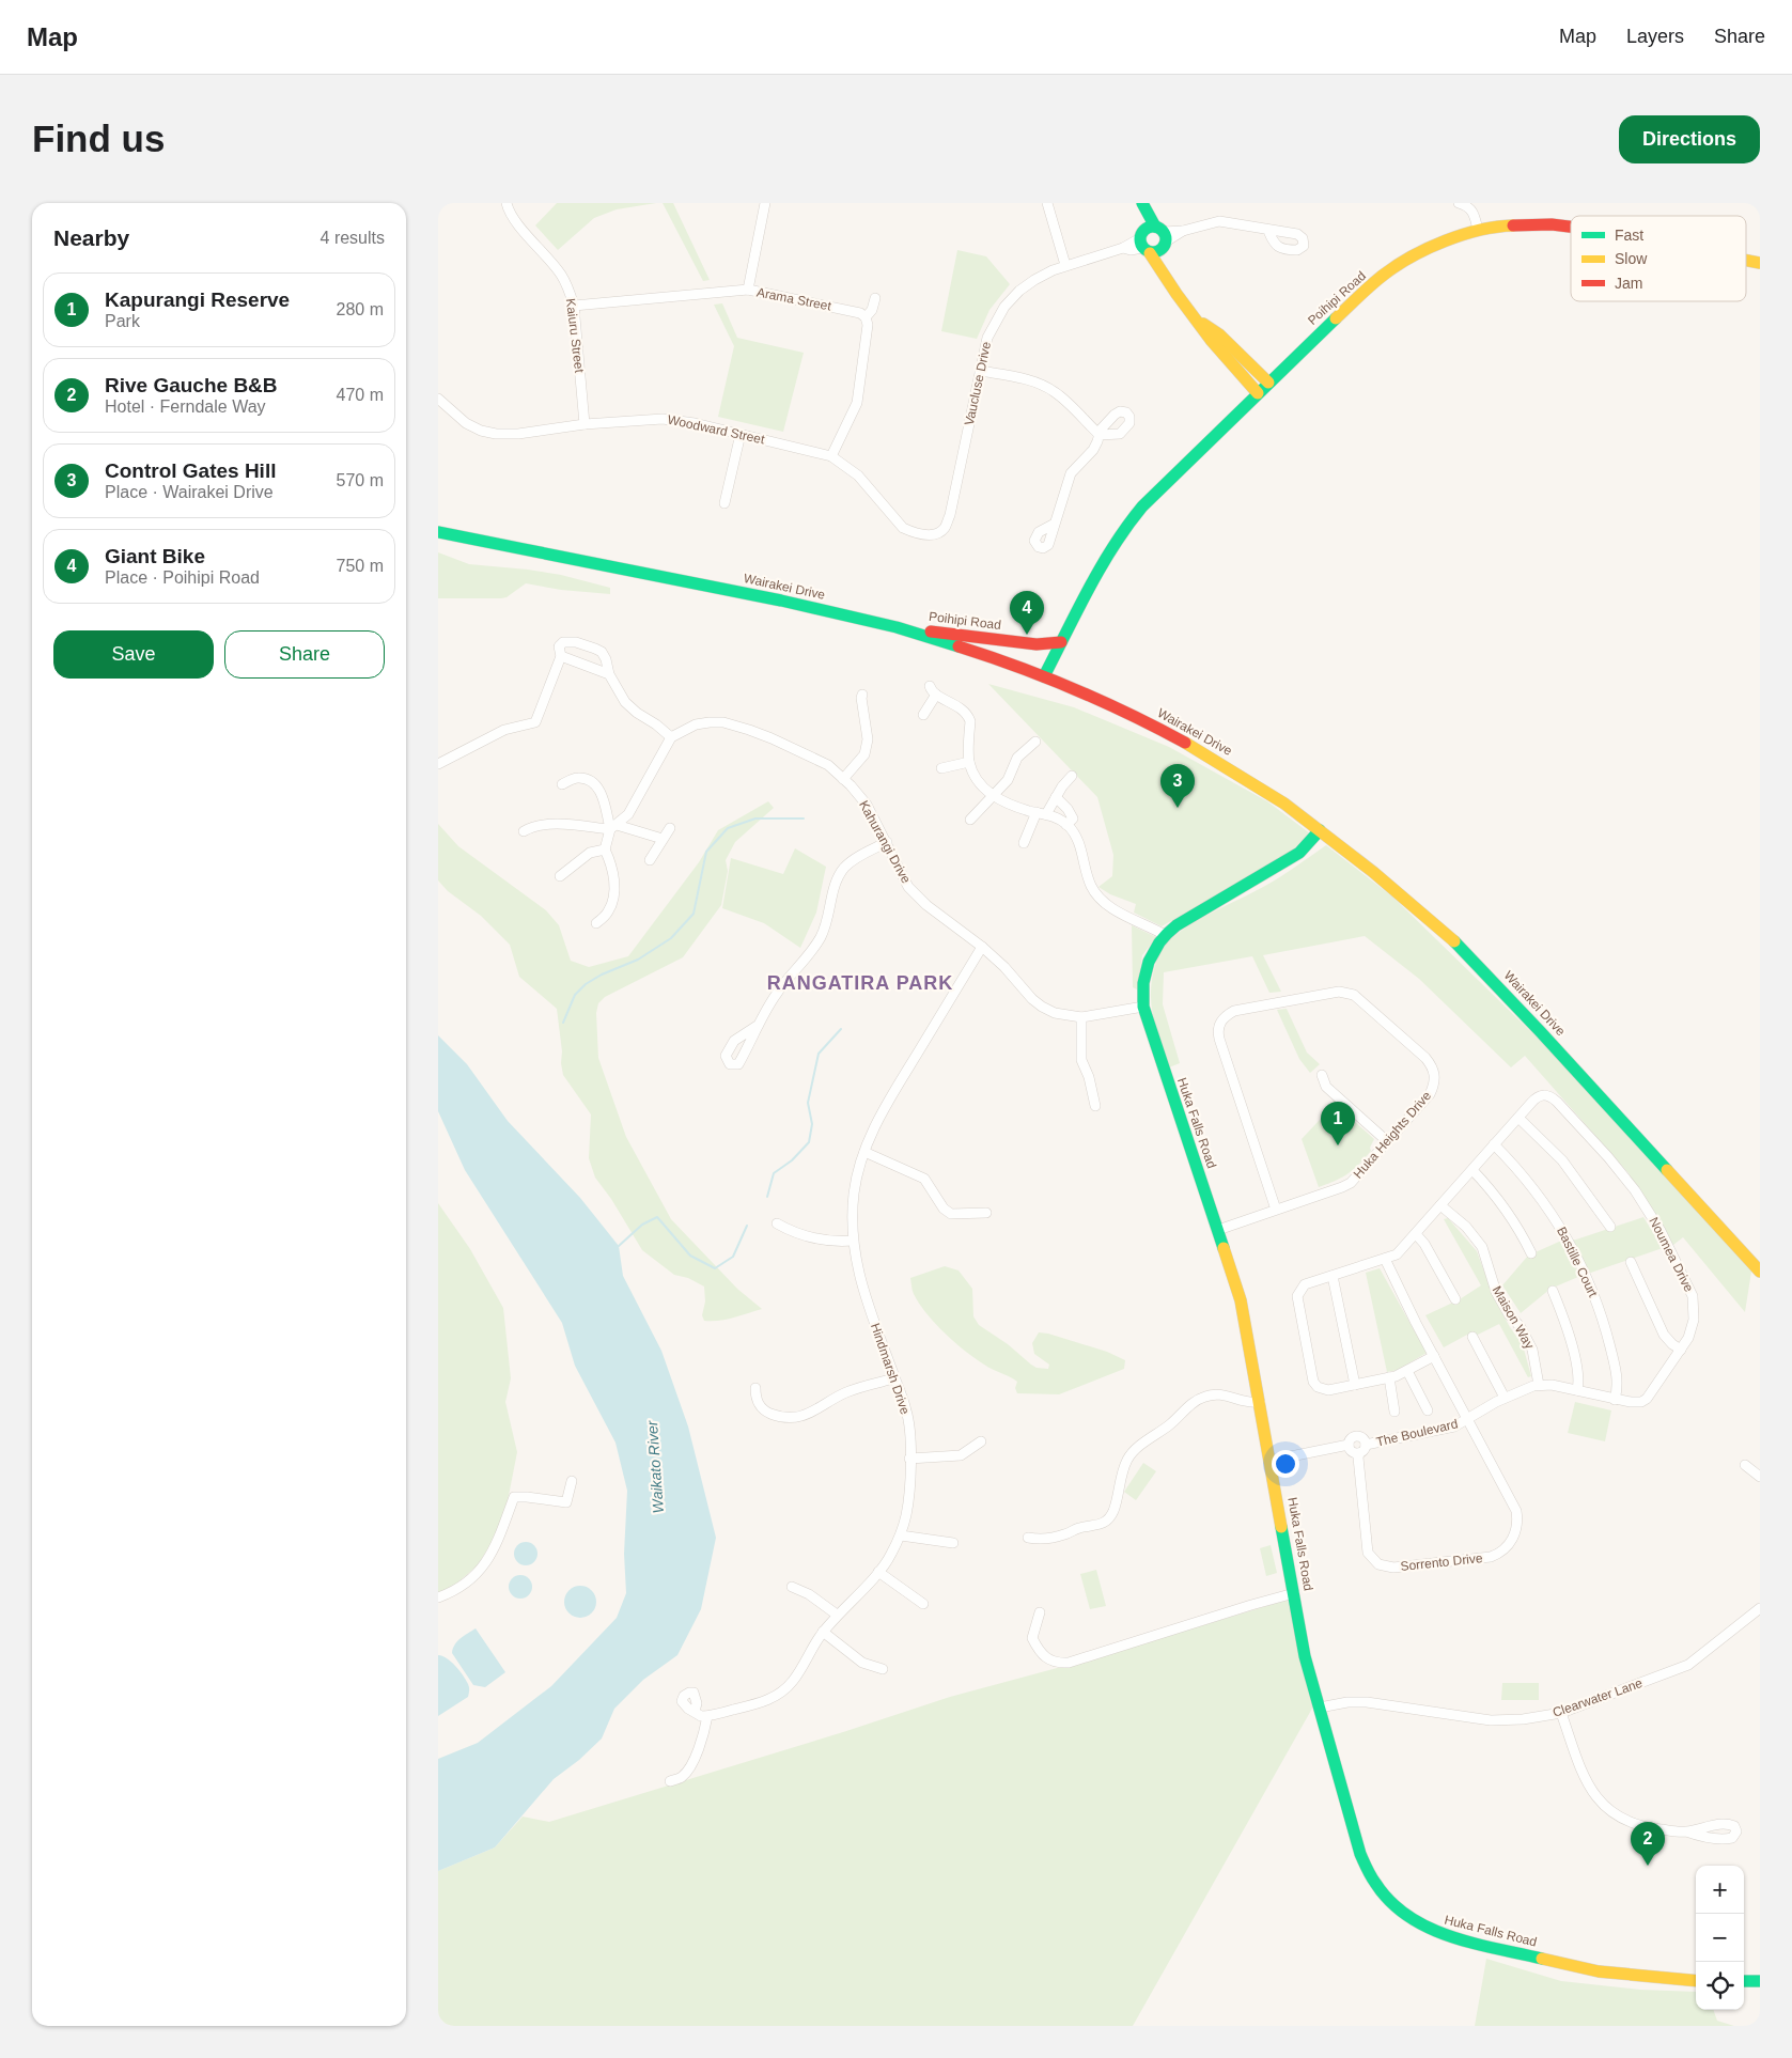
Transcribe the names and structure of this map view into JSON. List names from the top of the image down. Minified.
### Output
{"streets":{"main road":["Poihipi Road","Wairakei Drive","Huka Falls Road"],"street":["Arama Street","Kaiuru Street","Vaucluse Drive","Woodward Street","Kahurangi Drive","Huka Heights Drive","Noumea Drive","Bastille Court","Maison Way","Hindmarsh Drive","The Boulevard","Sorrento Drive","Clearwater Lane"]},"crossings":[["Poihipi Road","Wairakei Drive"],["Arama Street","Kaiuru Street"],["Kaiuru Street","Woodward Street"],["Vaucluse Drive","Woodward Street"],["Wairakei Drive","Huka Falls Road"],["Kahurangi Drive","Huka Falls Road"],["Kahurangi Drive","Hindmarsh Drive"],["Huka Falls Road","Huka Heights Drive"],["Huka Falls Road","The Boulevard"],["Huka Falls Road","Clearwater Lane"],["Noumea Drive","Bastille Court"],["Noumea Drive","Maison Way"],["Noumea Drive","The Boulevard"],["Noumea Drive","Sorrento Drive"],["The Boulevard","Sorrento Drive"]],"districts":["RANGATIRA PARK"],"water":["Waikato River"],"legend":["Fast","Slow","Jam"],"page":{"header":"Map","nav":["Map","Layers","Share"],"buttons":["Directions",["Save","Share"]],"title":"Find us","heading":["Nearby","4 results"],"list":[{"mark":"1","name":"Kapurangi Reserve","note":"Park","value":"280 m"},{"mark":"2","name":"Rive Gauche B&B","note":"Hotel · Ferndale Way","value":"470 m"},{"mark":"3","name":"Control Gates Hill","note":"Place · Wairakei Drive","value":"570 m"},{"mark":"4","name":"Giant Bike","note":"Place · Poihipi Road","value":"750 m"}],"pins":["4","3","1","2"],"map_buttons":["+","−"]}}
